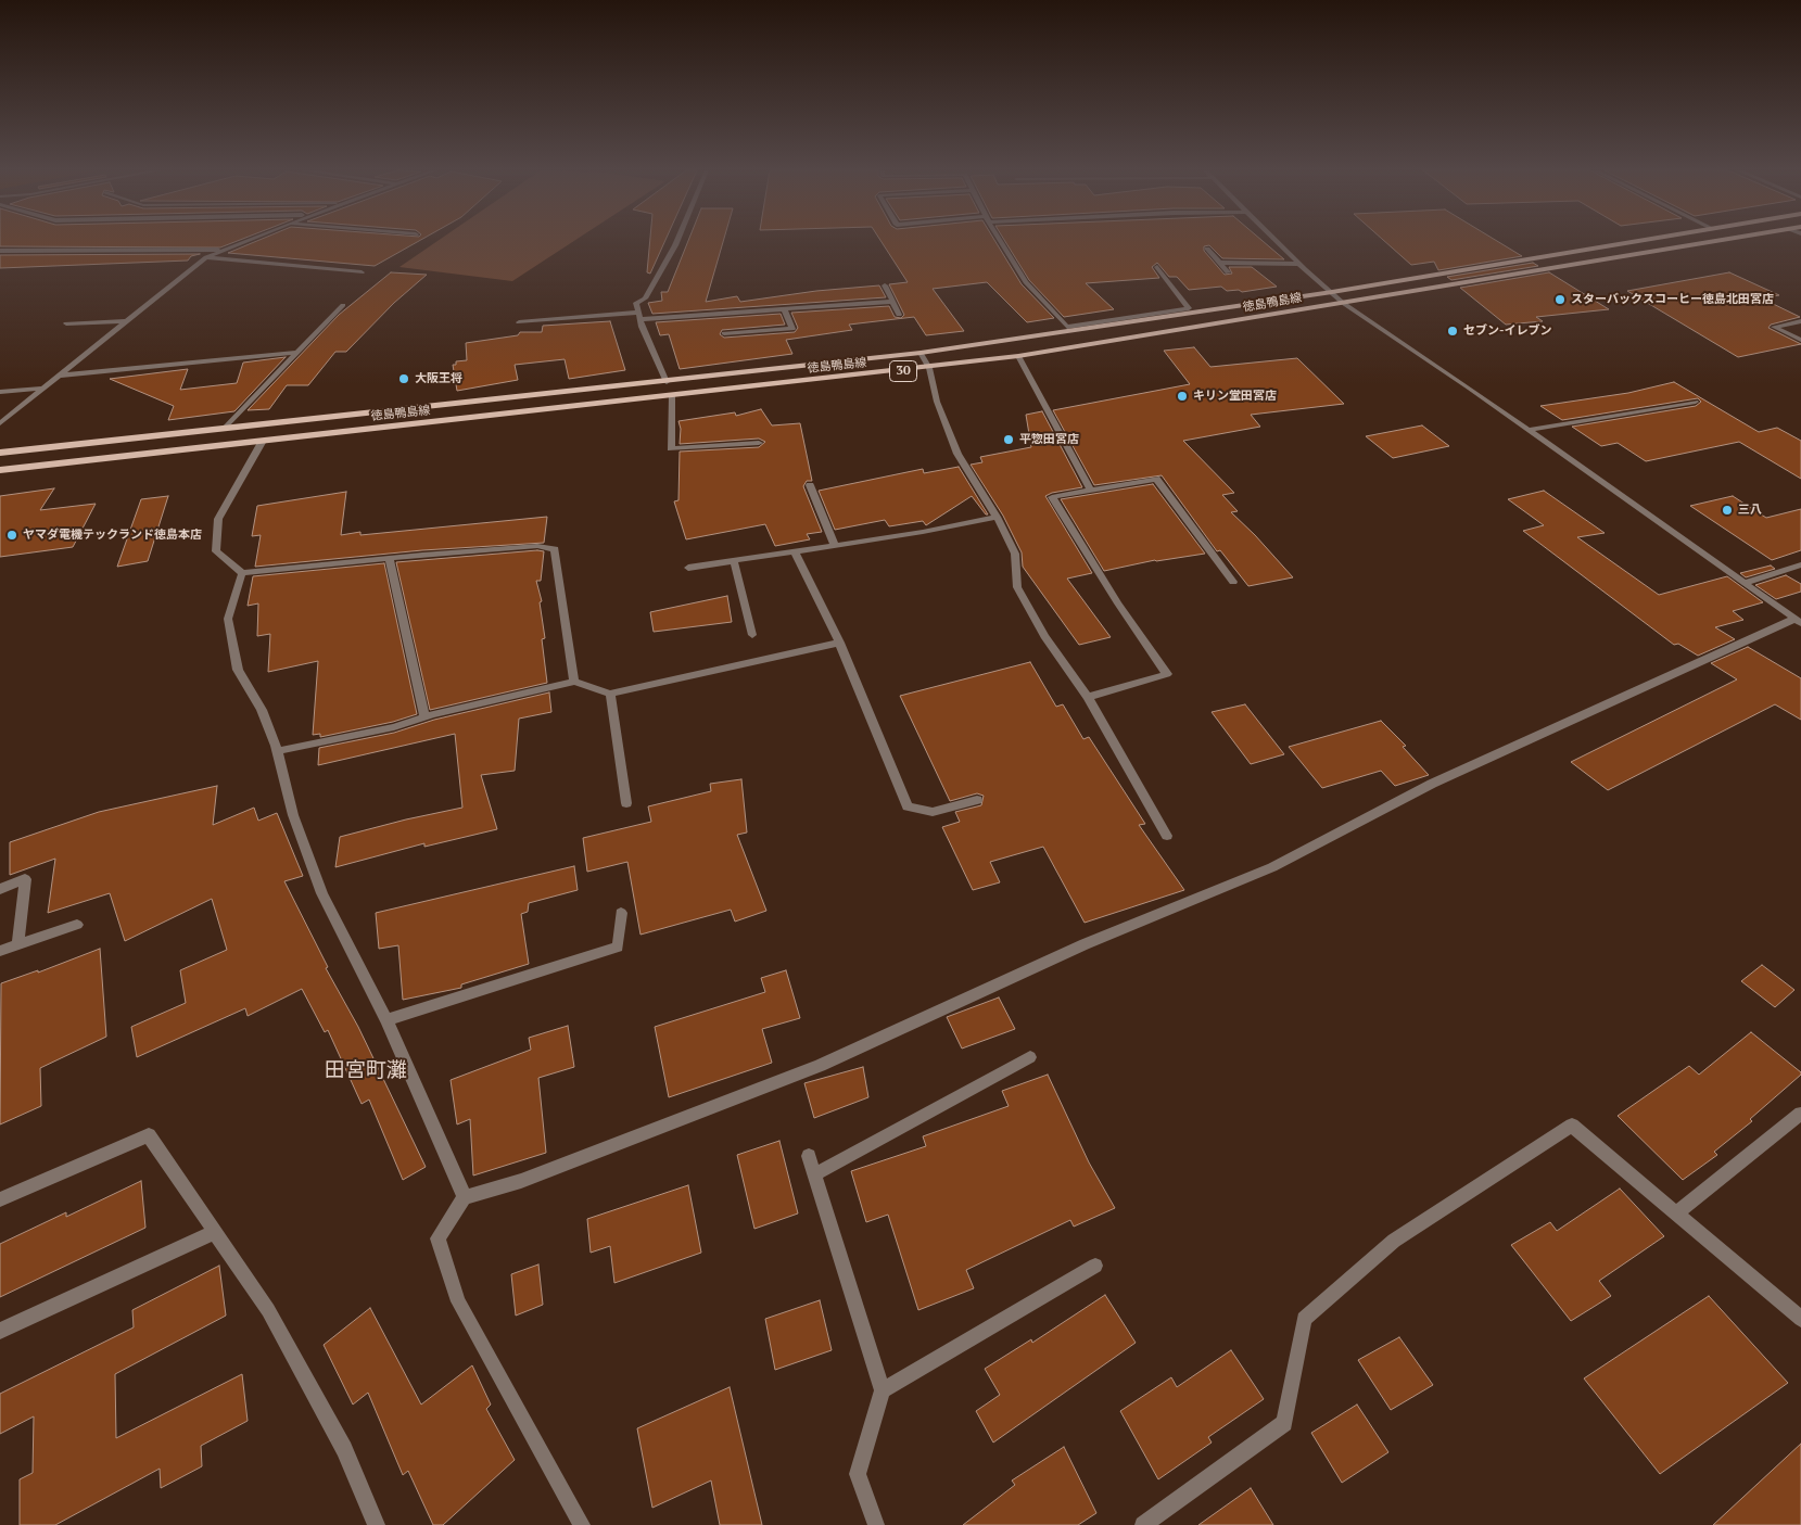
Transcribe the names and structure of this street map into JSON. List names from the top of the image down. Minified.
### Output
{"streets":{"main road":["徳島鴨島線","30"]},"districts":["田宮町灘"],"places":["スターバックスコーヒー徳島北田宮店","セブン-イレブン","大阪王将","キリン堂田宮店","平惣田宮店","三八","ヤマダ電機テックランド徳島本店"]}
